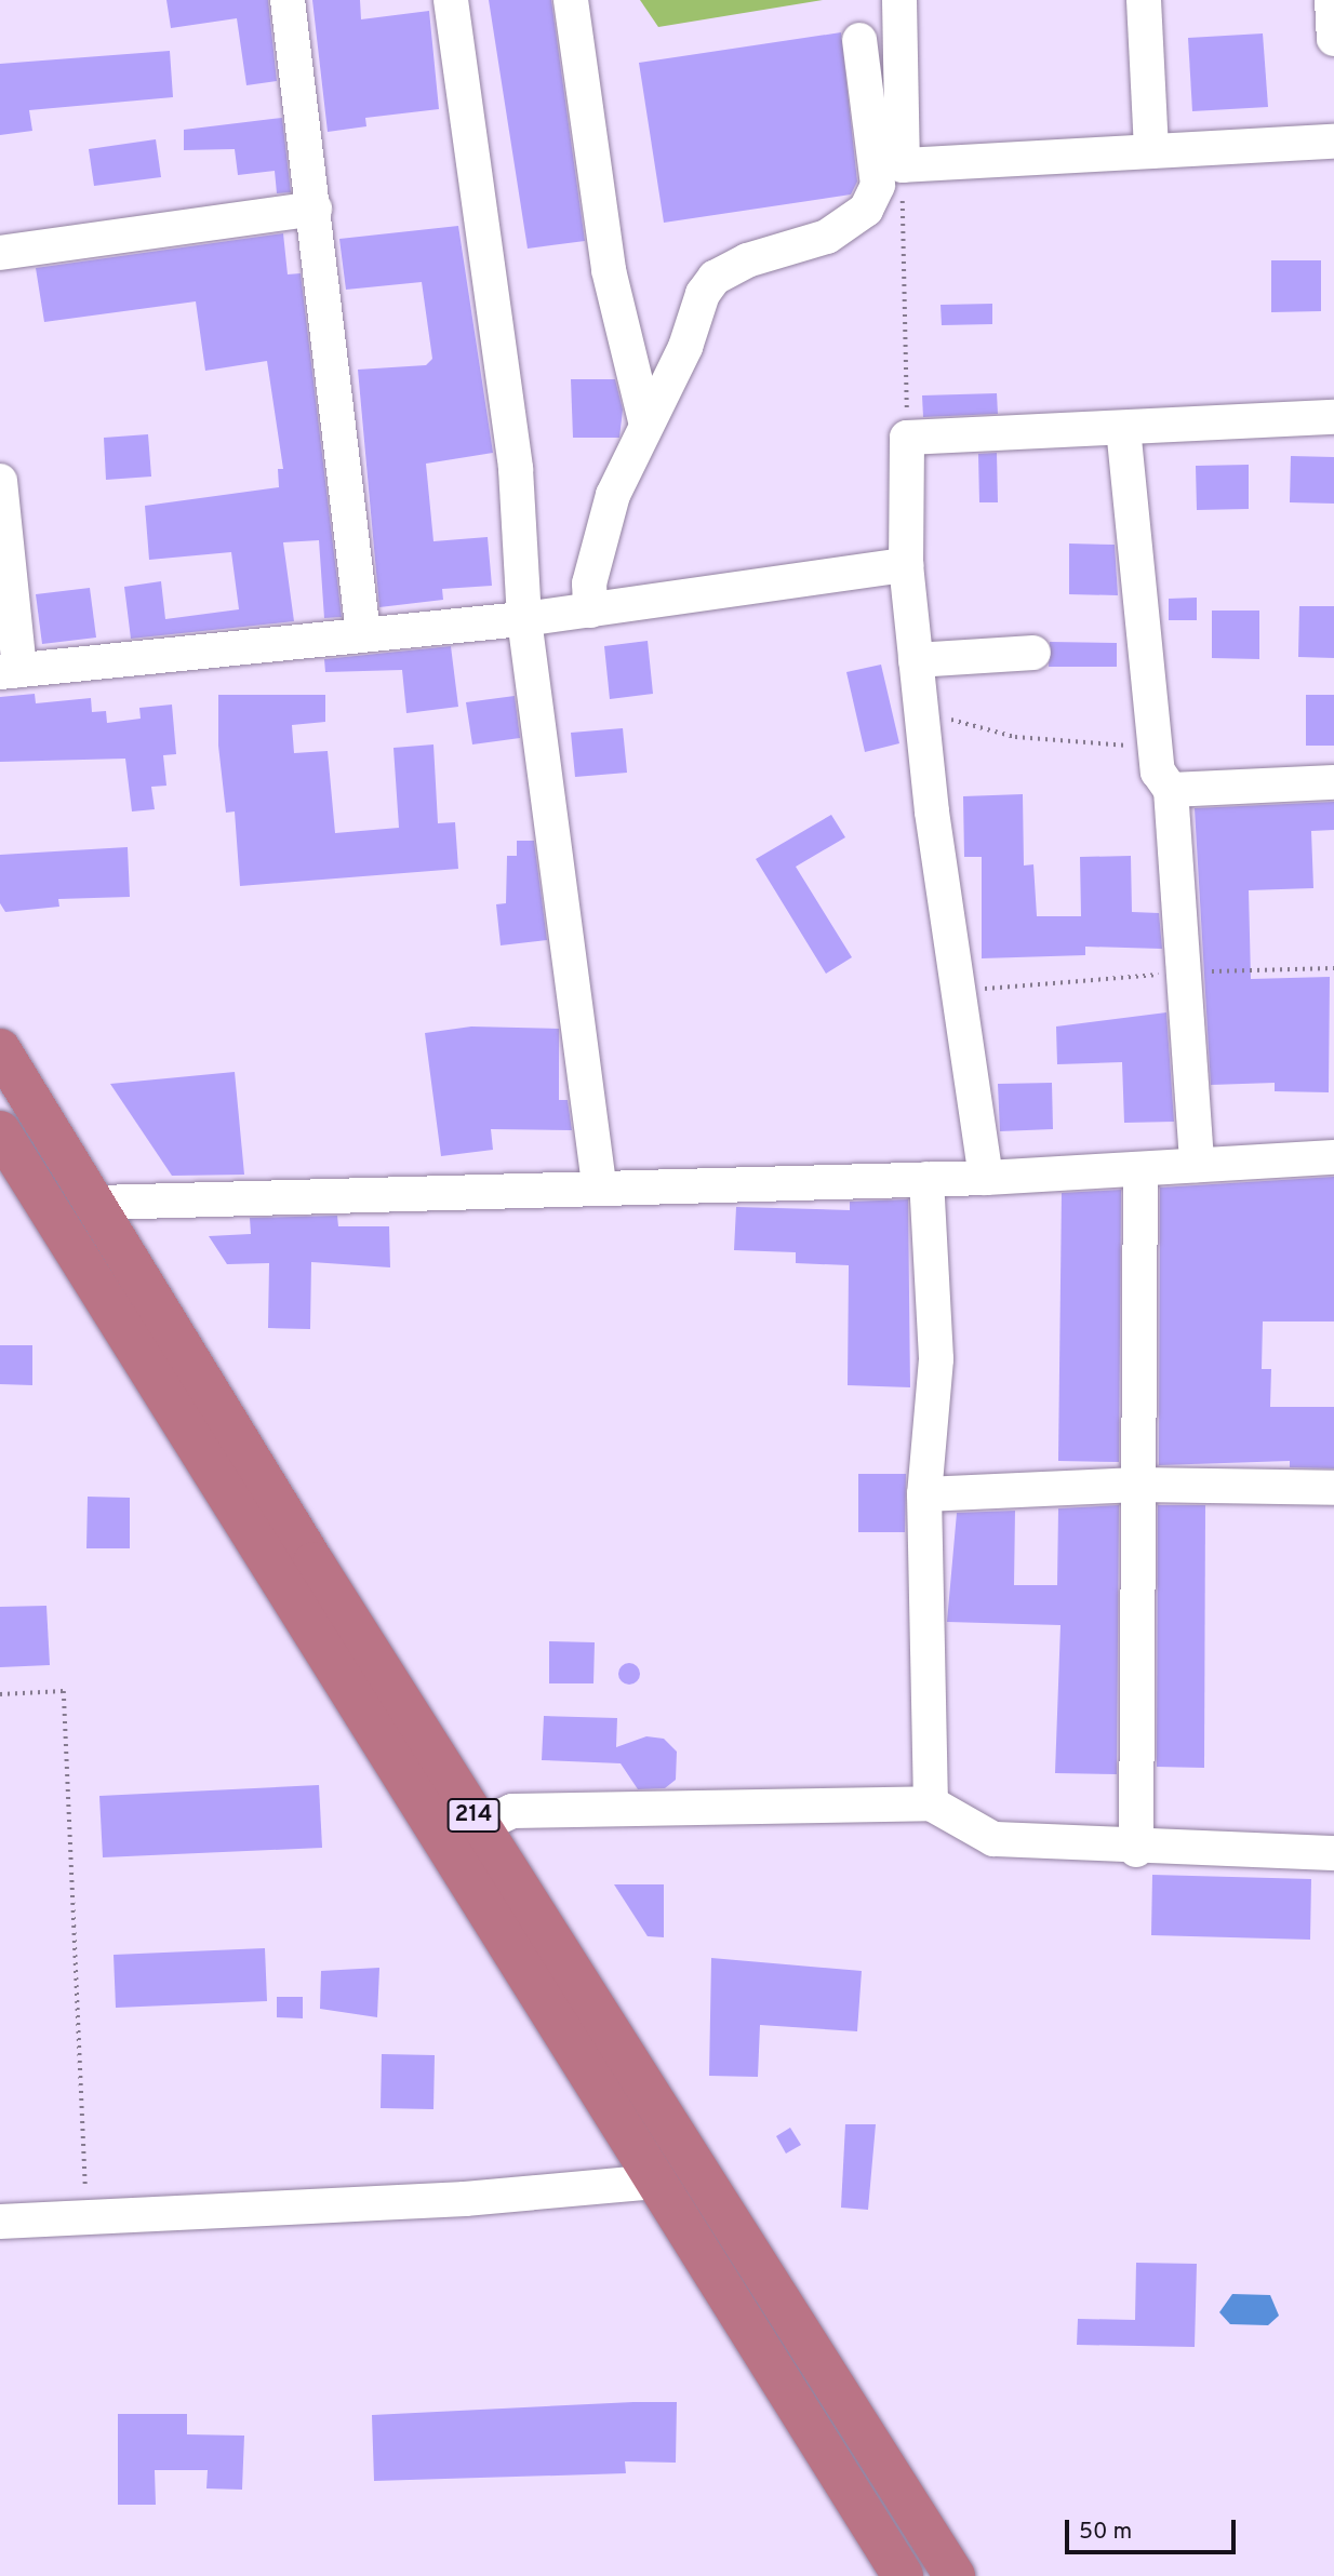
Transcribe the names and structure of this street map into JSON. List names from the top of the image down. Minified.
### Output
{"streets":{"highway":["214"]},"scale_bar":"50 m"}
